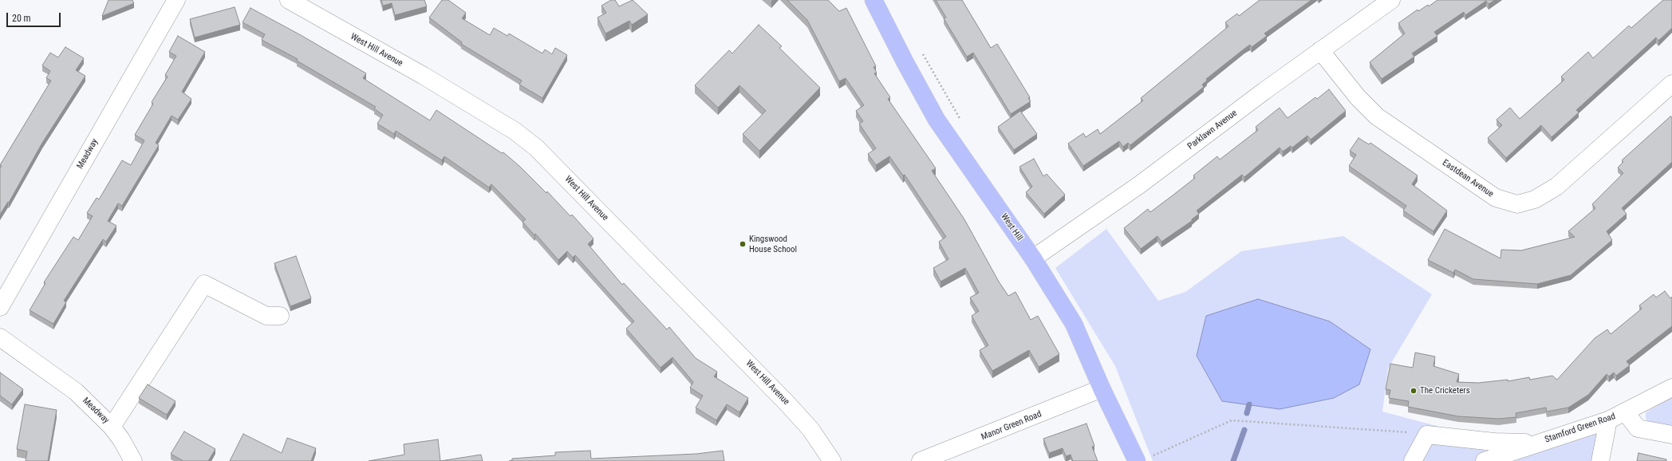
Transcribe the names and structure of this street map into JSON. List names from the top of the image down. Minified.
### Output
{"streets":{"main road":["West Hill"],"street":["West Hill Avenue","Parklawn Avenue","Meadway","Eastdean Avenue","Manor Green Road","Stamford Green Road"]},"crossings":[["Parklawn Avenue","Eastdean Avenue"],["Parklawn Avenue","West Hill"],["West Hill","Manor Green Road"]],"places":["Kingswood House School","The Cricketers"],"scale_bar":"20 m"}
